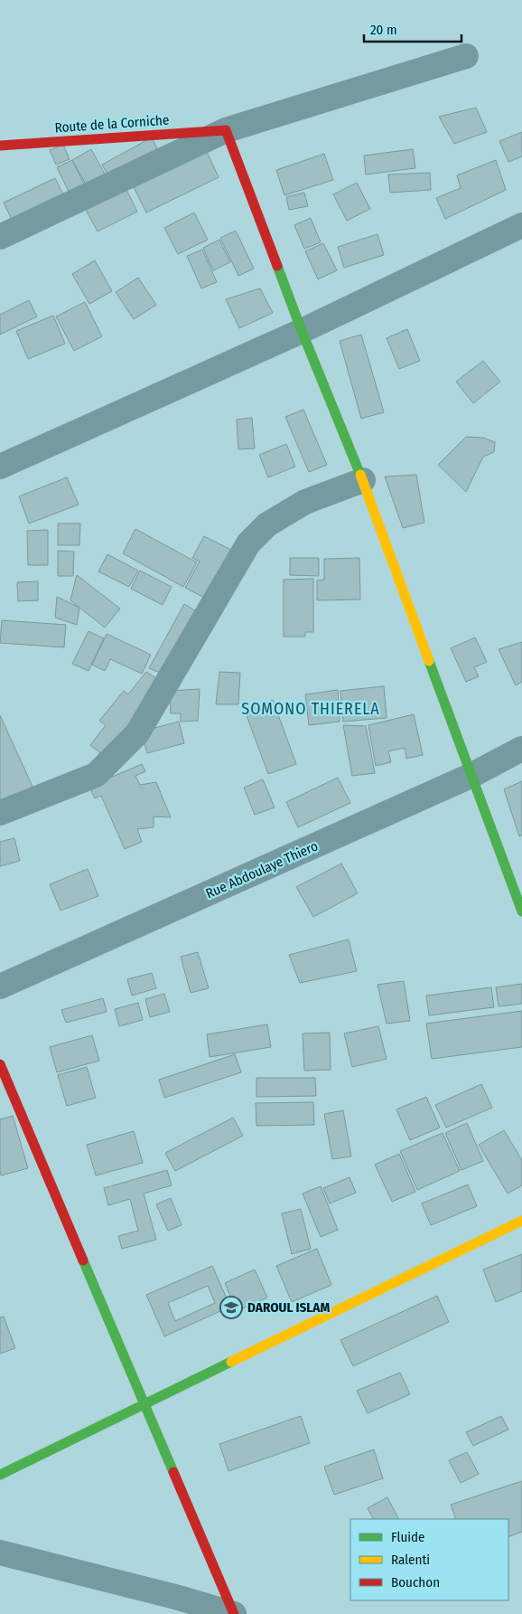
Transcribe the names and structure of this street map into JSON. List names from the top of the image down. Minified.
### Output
{"streets":{"street":["Route de la Corniche","Rue Abdoulaye Thiero"]},"districts":["SOMONO THIERELA"],"places":{"school or university":["DAROUL ISLAM"]},"legend":["Fluide","Ralenti","Bouchon"],"scale_bar":"20 m"}
